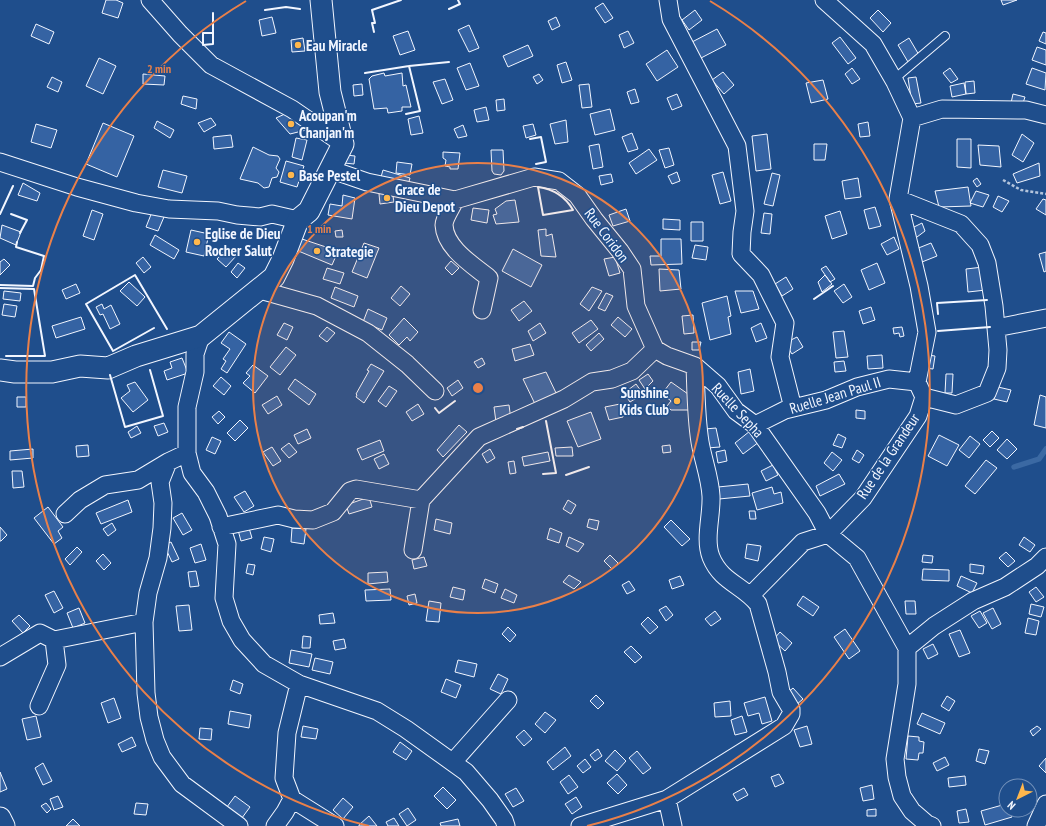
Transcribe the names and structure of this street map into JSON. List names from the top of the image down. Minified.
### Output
{"streets":{"street":["Rue Coridon","Ruelle Jean Paul II","Ruelle Sepha","Rue de la Grandeur"]},"crossings":[["Rue Coridon","Ruelle Sepha"],["Ruelle Jean Paul II","Ruelle Sepha"],["Ruelle Jean Paul II","Rue de la Grandeur"],["Ruelle Sepha","Rue de la Grandeur"]],"places":["Eau Miracle","Acoupan'm Chanjan'm","Base Pestel","Grace de Dieu Depot","Eglise de Dieu Rocher Salut","Strategie","Sunshine Kids Club"],"north":"bottom left","rings":["2 min","1 min"]}
